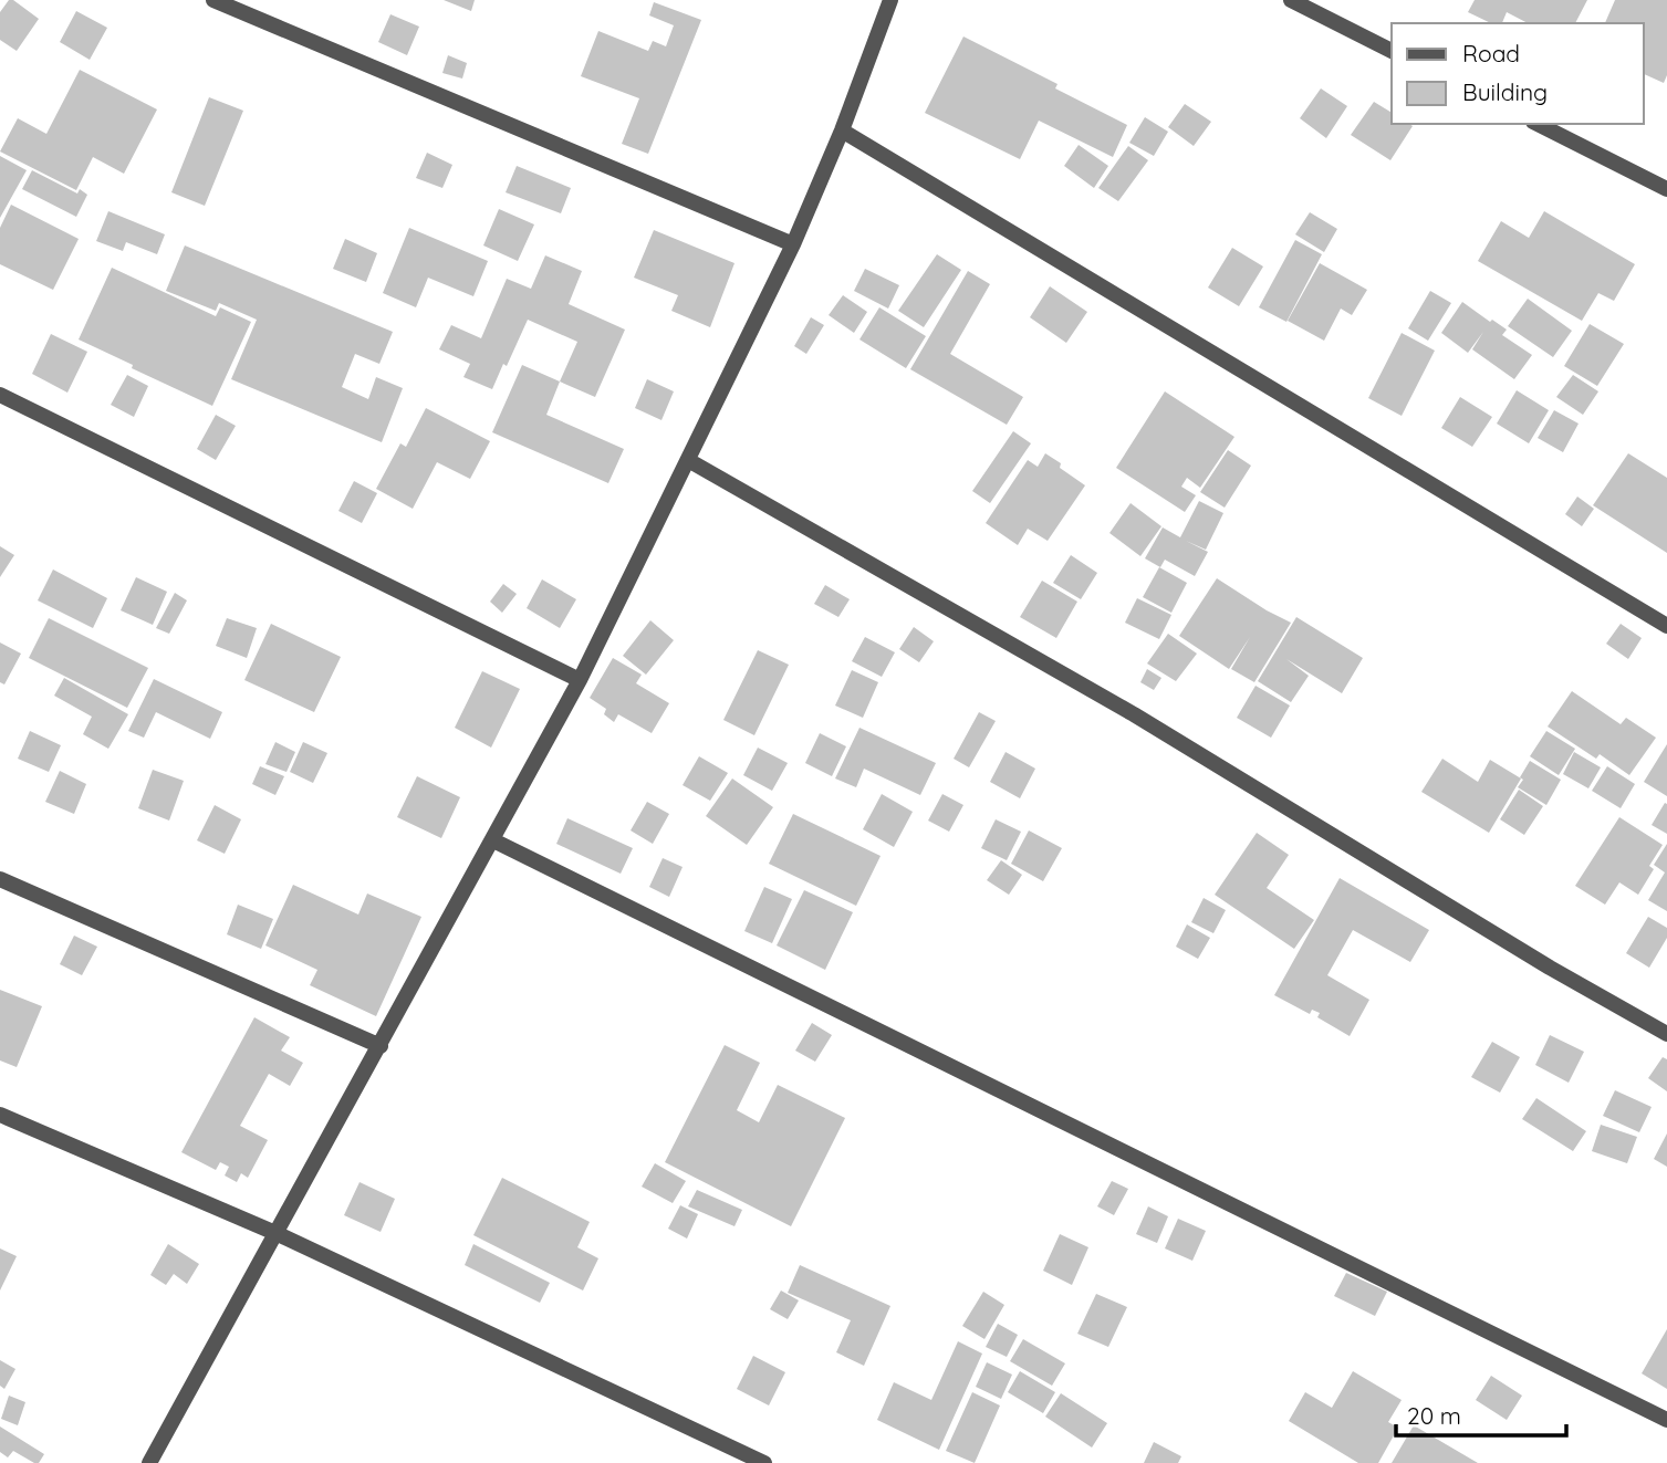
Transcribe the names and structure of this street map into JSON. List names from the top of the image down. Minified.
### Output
{"legend":["Road","Building"],"scale_bar":"20 m"}
